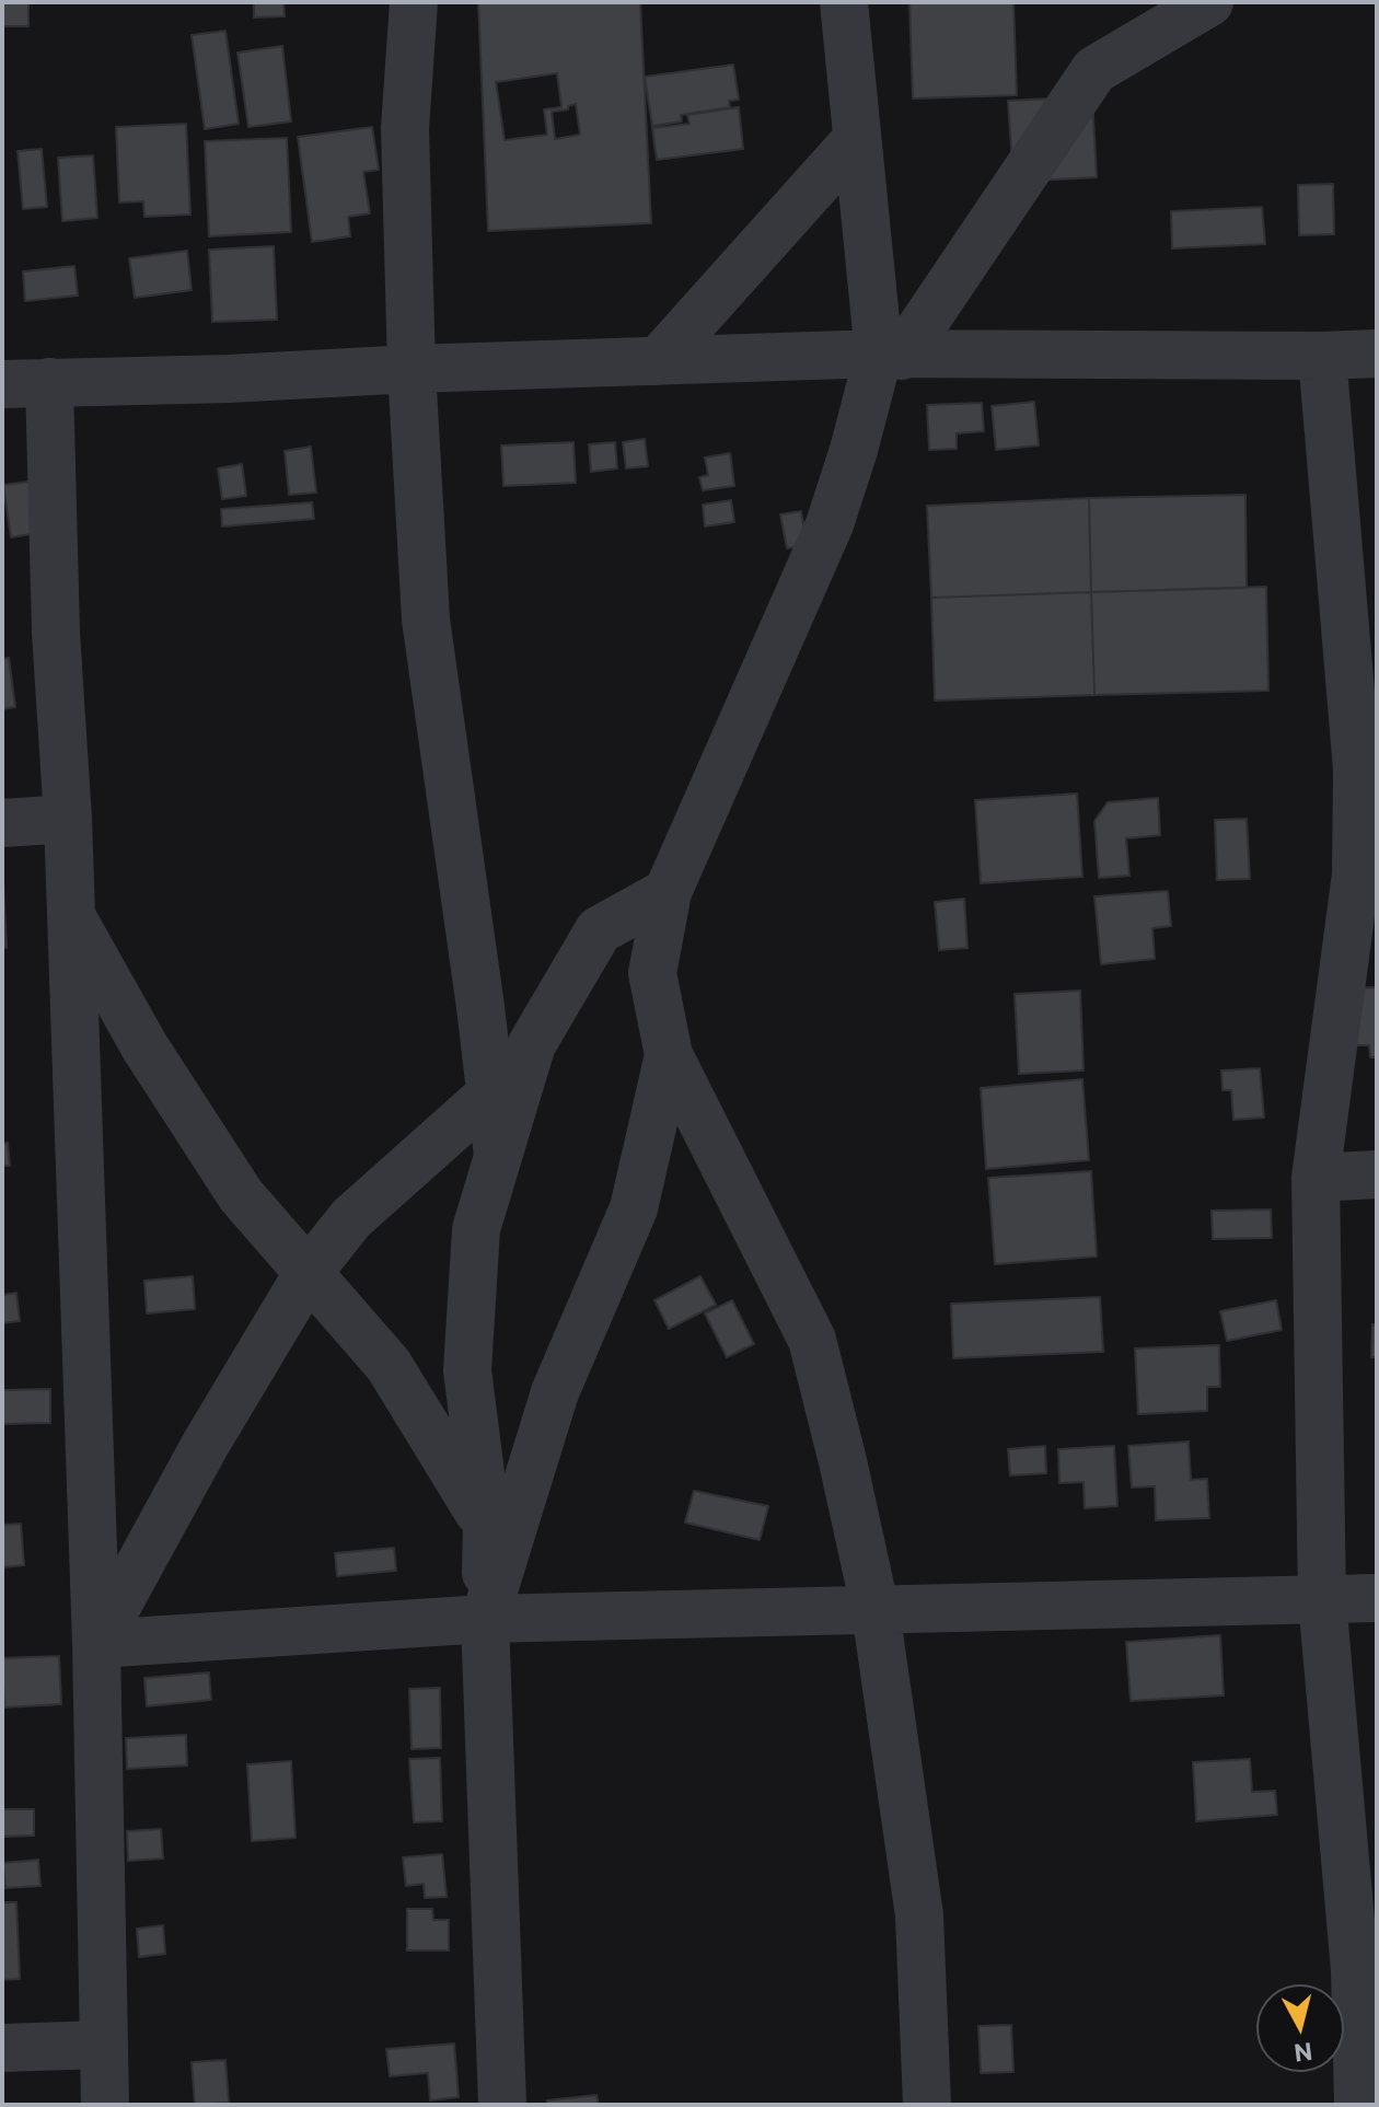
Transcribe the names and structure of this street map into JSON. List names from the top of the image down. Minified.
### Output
{"north":"bottom"}
